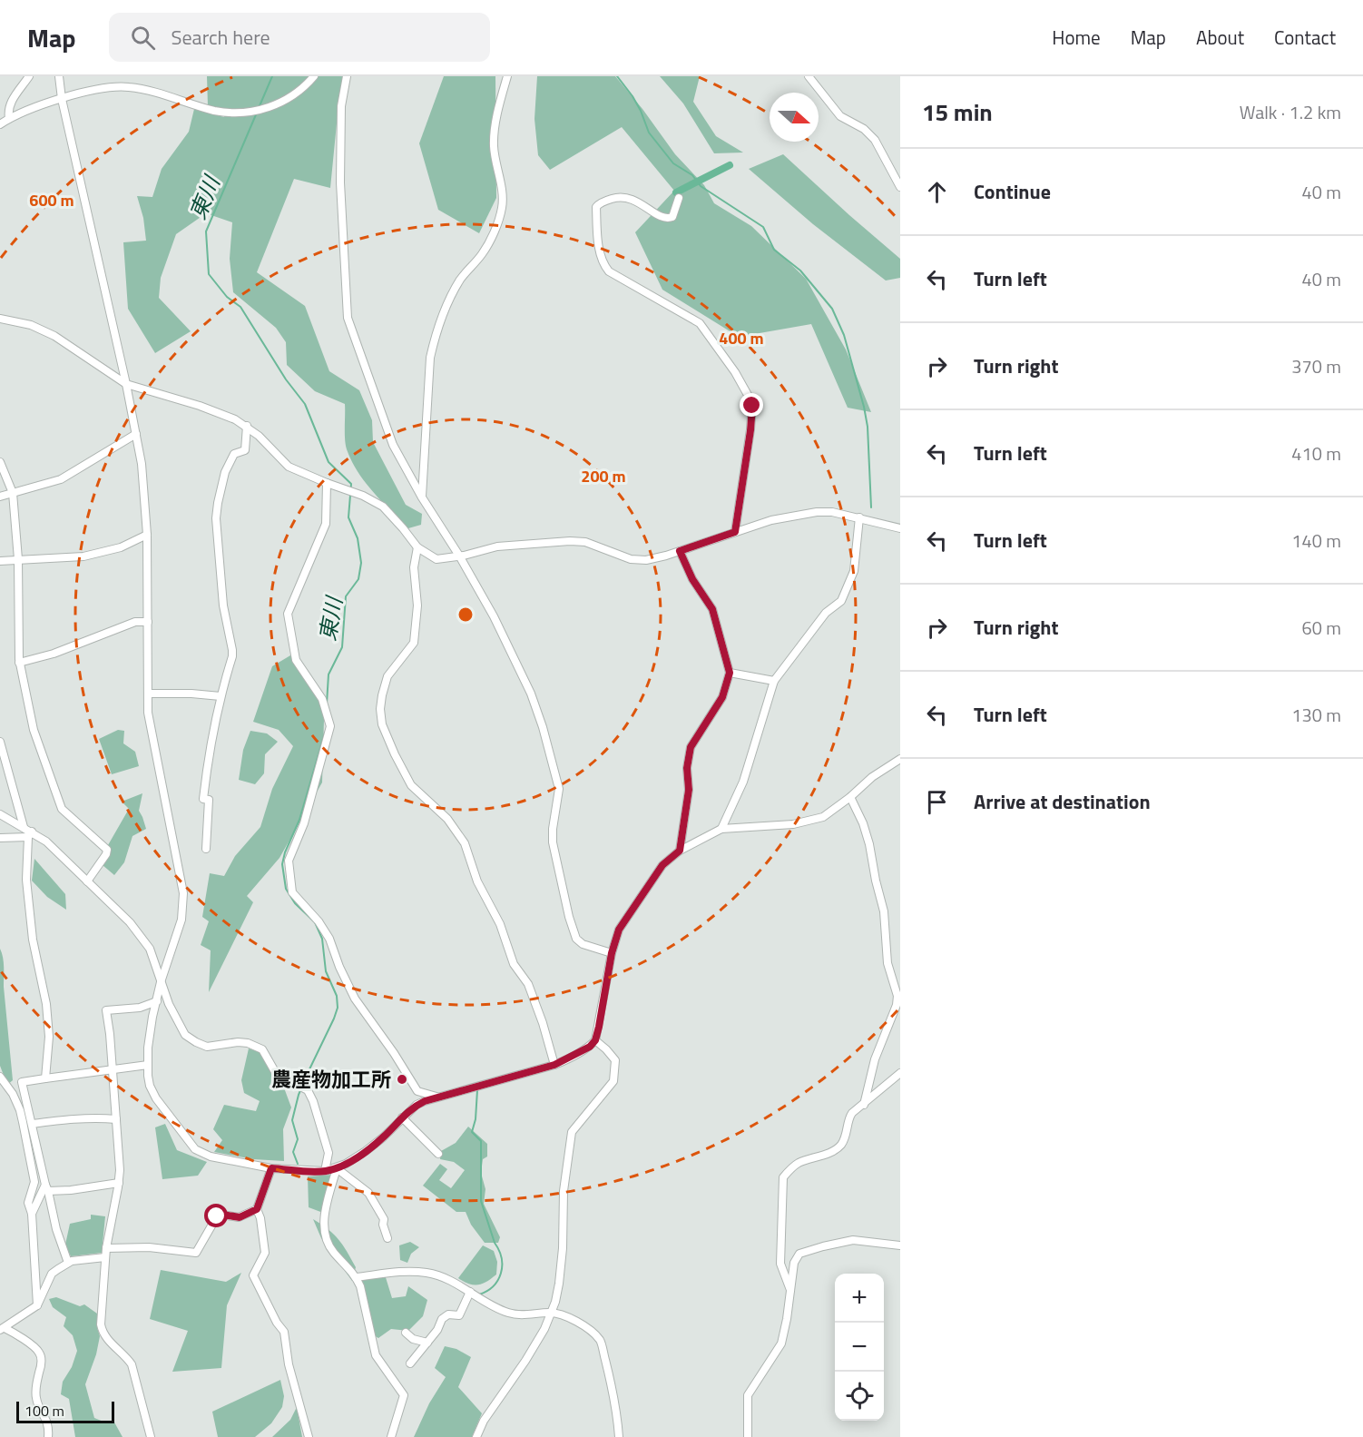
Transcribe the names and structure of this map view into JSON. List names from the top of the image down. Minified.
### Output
{"water":["東川"],"places":["農産物加工所"],"scale_bar":"100 m","north":"right","page":{"header":"Map","search":"Search here","nav":["Home","Map","About","Contact"],"heading":["15 min","Walk · 1.2 km"],"list":[["Continue","40 m"],["Turn left","40 m"],["Turn right","370 m"],["Turn left","410 m"],["Turn left","140 m"],["Turn right","60 m"],["Turn left","130 m"],"Arrive at destination"],"map_buttons":["+","−"],"scale":"100 m"},"rings":["600 m","400 m","200 m"]}
